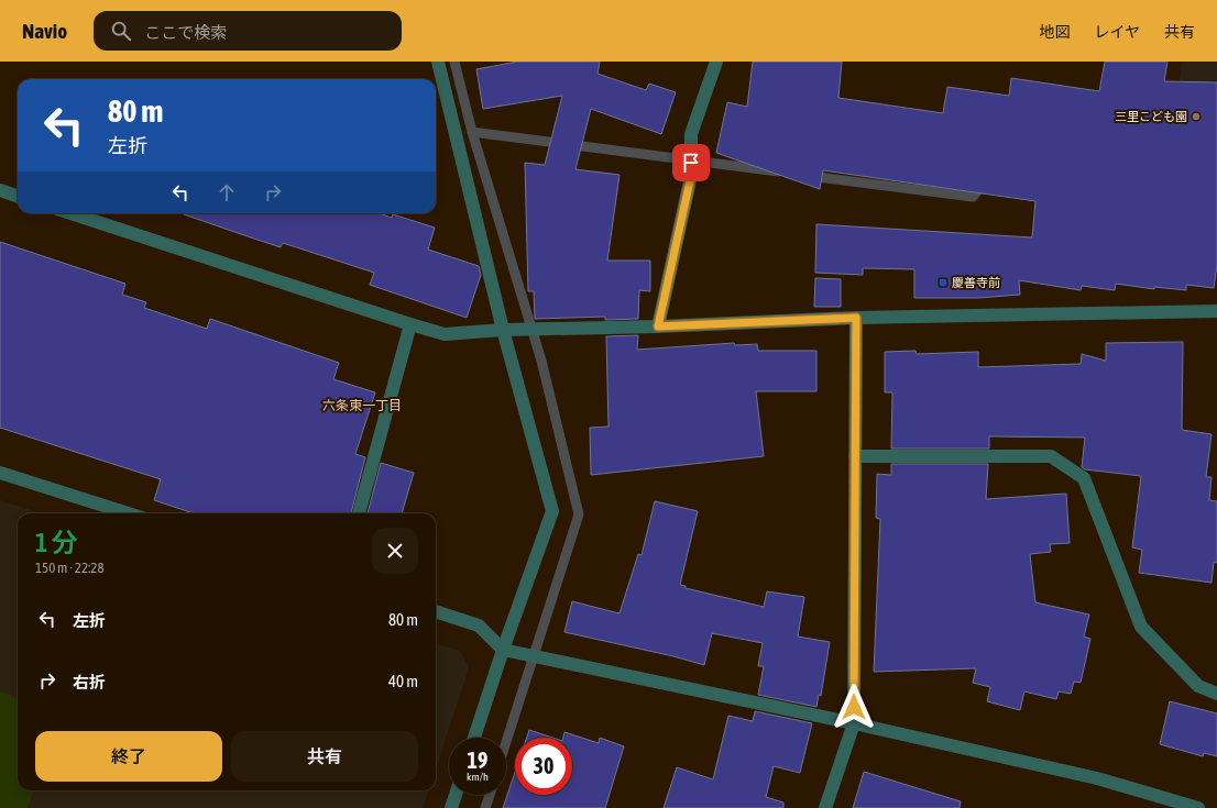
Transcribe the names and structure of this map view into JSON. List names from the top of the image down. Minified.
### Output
{"districts":["六条東一丁目"],"places":{"other":["三里こども園"],"transit":["慶善寺前"]},"page":{"header":"Navio","search":"ここで検索","nav":["地図","レイヤ","共有"],"turn":["80 m","左折"],"heading":["1 分","150 m · 22:28"],"list":[{"name":"左折","value":"80 m"},{"name":"右折","value":"40 m"}],"buttons":["終了","共有"],"speed":"19 km/h","limit":"30"}}
